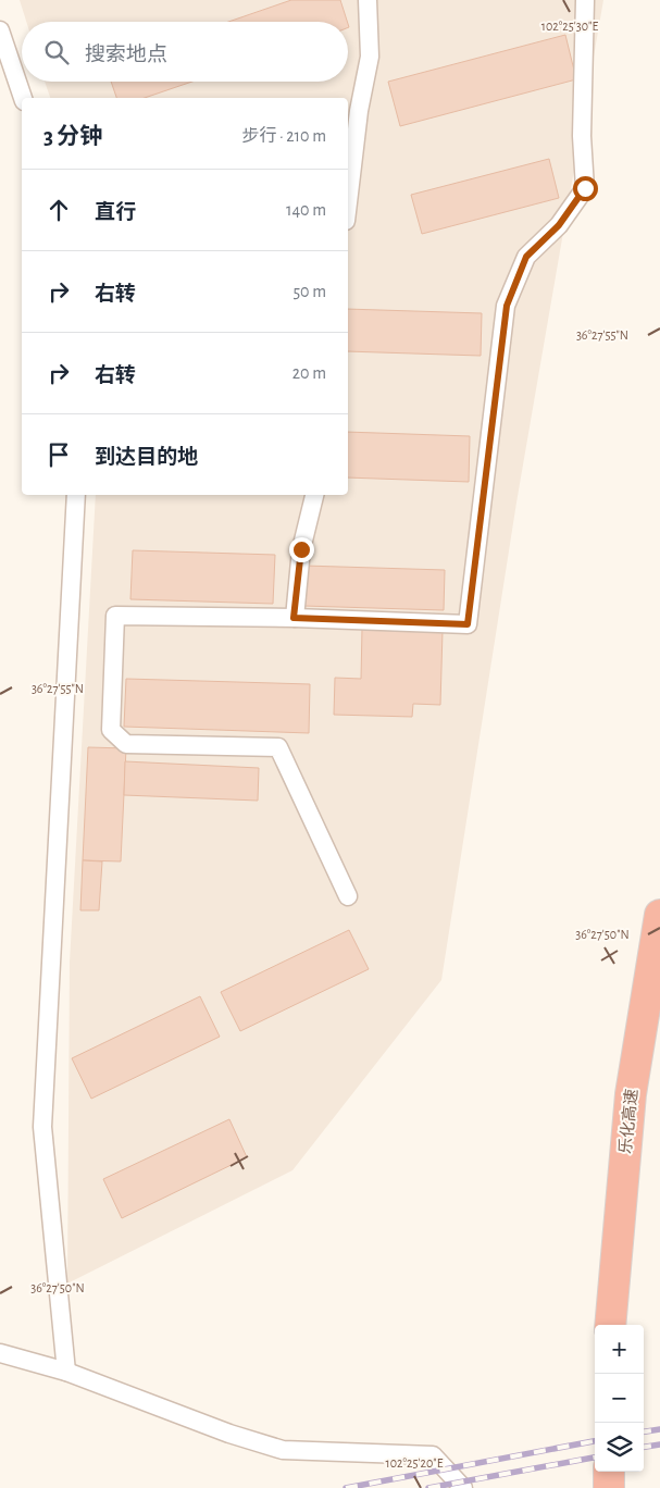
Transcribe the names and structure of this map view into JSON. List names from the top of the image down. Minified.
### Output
{"streets":{"highway":["乐化高速"]},"page":{"search":"搜索地点","heading":["3 分钟","步行 · 210 m"],"list":[["直行","140 m"],["右转","50 m"],["右转","20 m"],"到达目的地"],"map_buttons":["+","−"]},"coordinates":["102°25'30\"E","36°27'55\"N","36°27'50\"N","102°25'20\"E"]}
